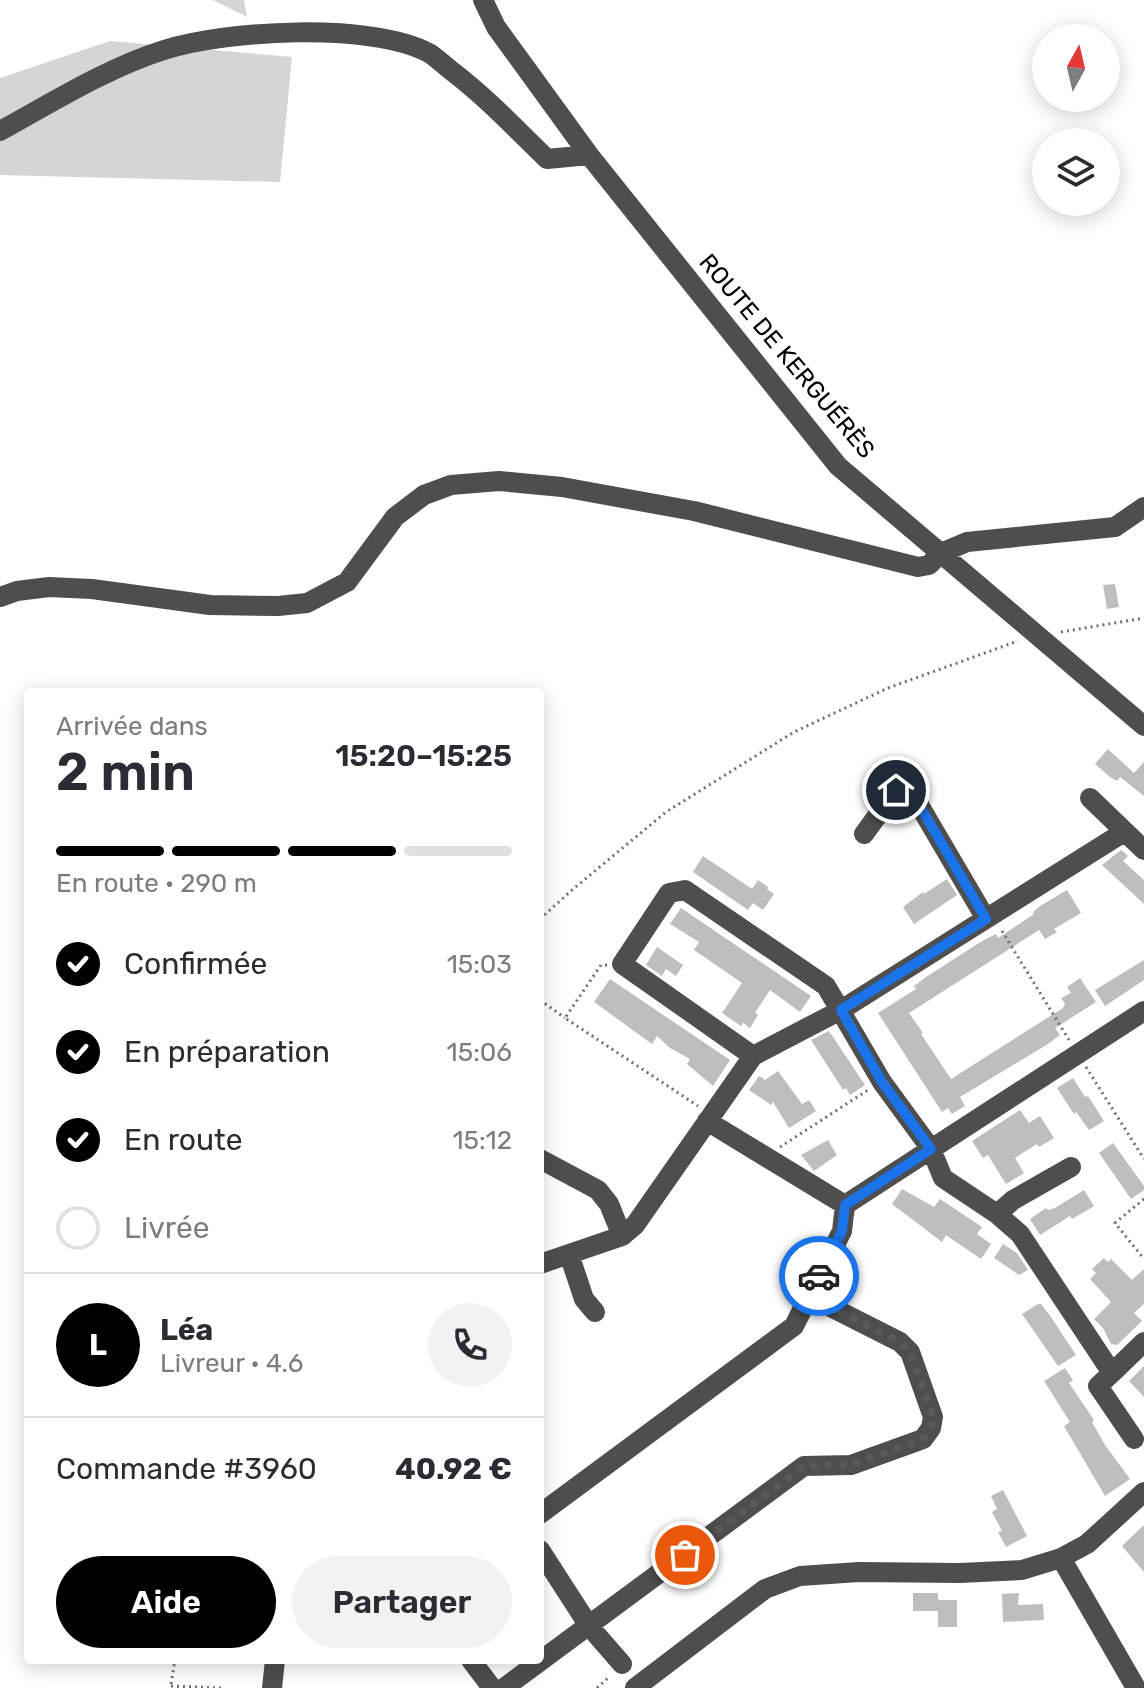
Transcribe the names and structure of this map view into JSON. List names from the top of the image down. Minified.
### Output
{"streets":{"street":["ROUTE DE KERGUÉRÈS"]},"north":"top","page":{"heading":["2 min","Arrivée dans","15:20–15:25"],"panel":["Léa","Livreur · 4.6","Commande #3960","40.92 €"],"bar":"En route · 290 m","list":[["Confirmée","15:03"],["En préparation","15:06"],["En route","15:12"],"Livrée"],"round":"L","buttons":["Aide","Partager"]}}
